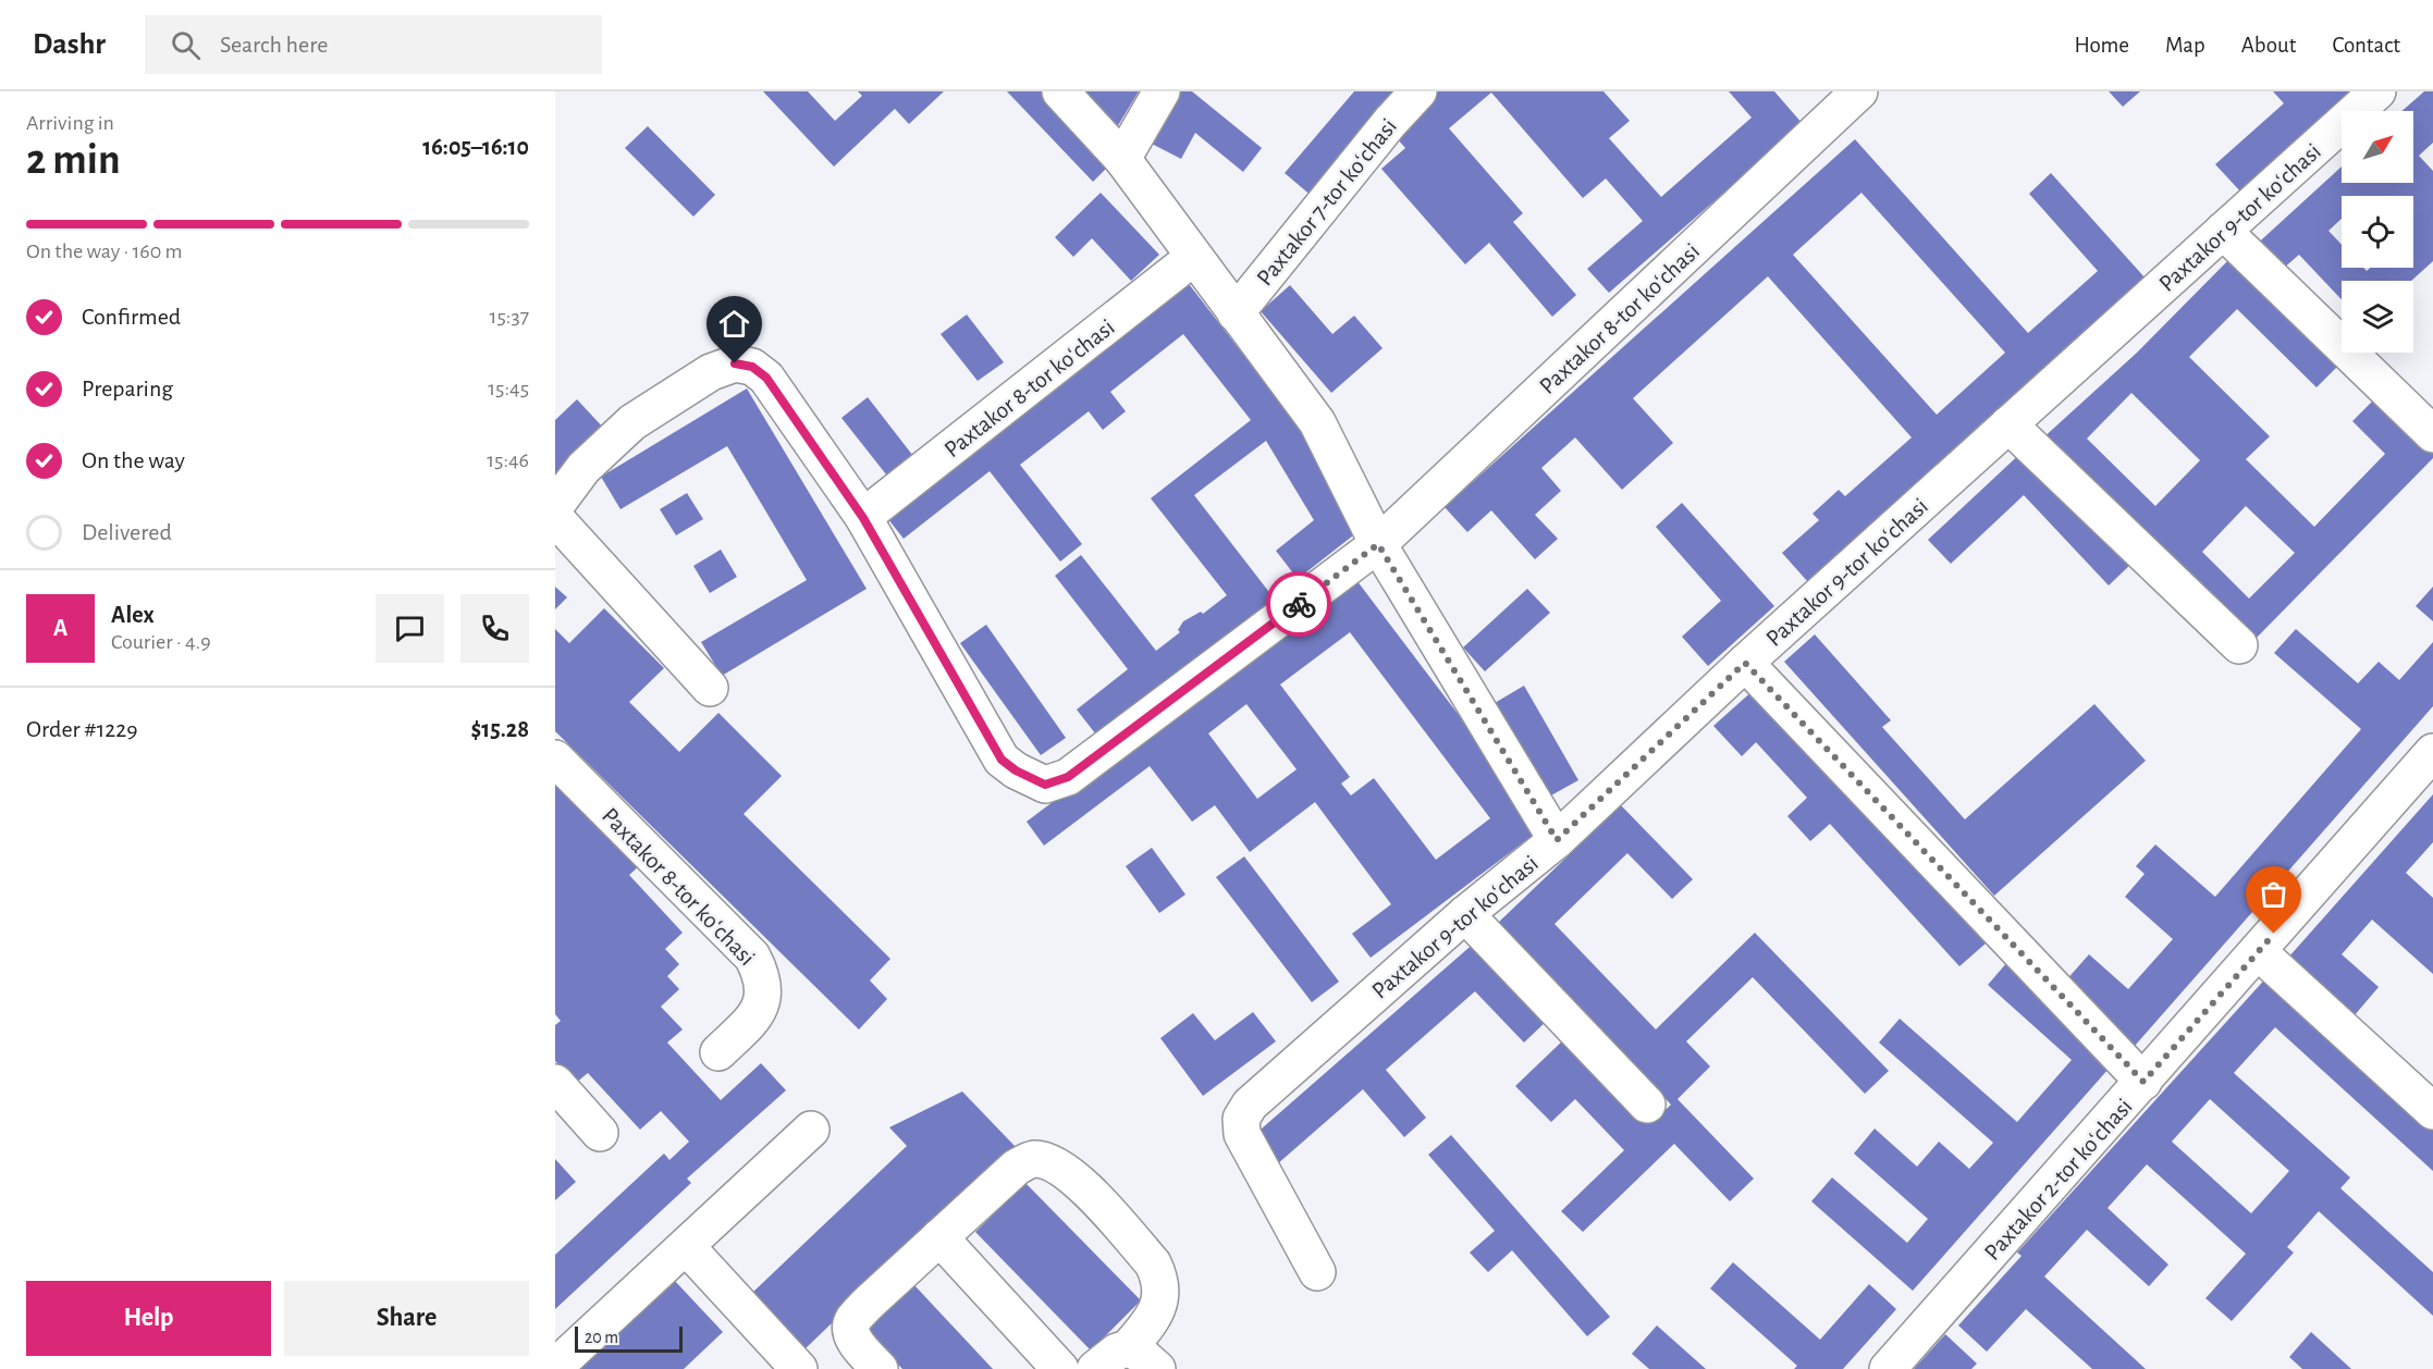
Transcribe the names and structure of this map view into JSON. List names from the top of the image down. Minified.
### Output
{"streets":{"street":["Paxtakor 7-tor koʻchasi","Paxtakor 9-tor koʻchasi","Paxtakor 8-tor koʻchasi","Paxtakor 2-tor koʻchasi"]},"scale_bar":"20 m","north":"top right","page":{"header":"Dashr","search":"Search here","nav":["Home","Map","About","Contact"],"heading":["2 min","Arriving in","16:05–16:10"],"panel":["Alex","Courier · 4.9","Order #1229","$15.28"],"bar":"On the way · 160 m","list":[["Confirmed","15:37"],["Preparing","15:45"],["On the way","15:46"],"Delivered"],"round":"A","buttons":["Help","Share"],"scale":"20 m"}}
